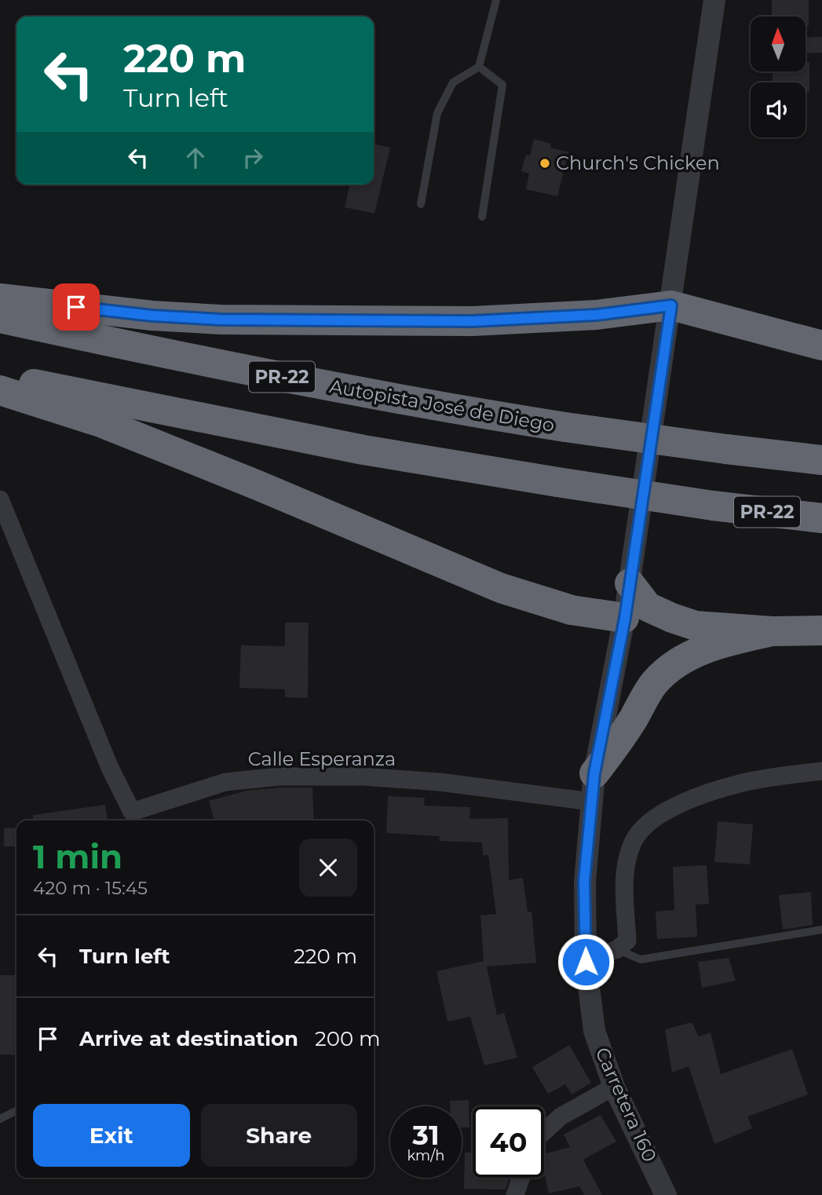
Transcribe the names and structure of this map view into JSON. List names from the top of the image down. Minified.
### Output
{"streets":{"highway":["PR-22","Autopista José de Diego"],"street":["Calle Esperanza","Carretera 160"]},"crossings":[["Calle Esperanza","Carretera 160"]],"places":["Church's Chicken"],"north":"top","page":{"turn":["220 m","Turn left"],"heading":["1 min","420 m · 15:45"],"list":[{"name":"Turn left","value":"220 m"},{"name":"Arrive at destination","value":"200 m"}],"buttons":["Exit","Share"],"speed":"31 km/h","limit":"40"}}
